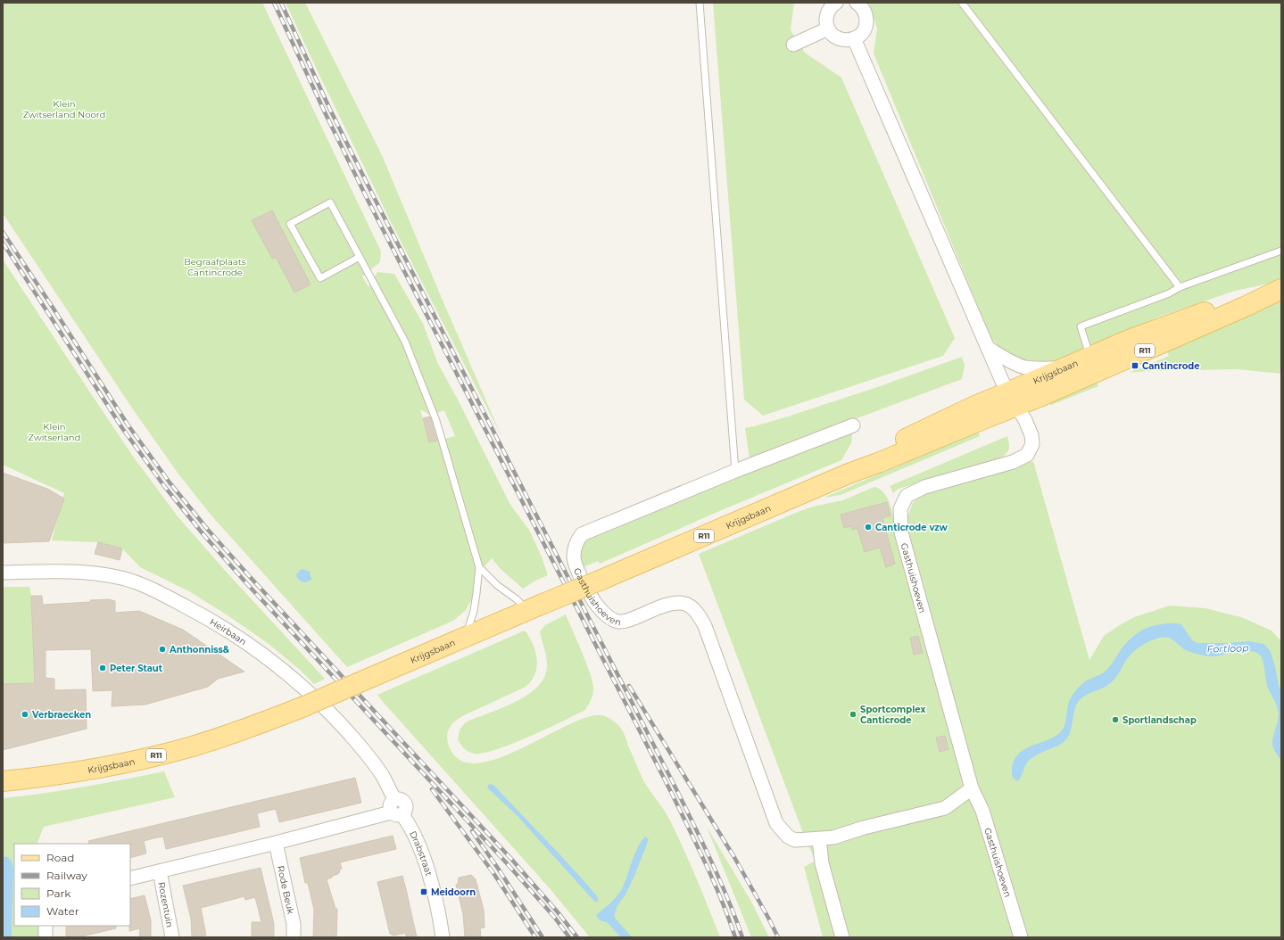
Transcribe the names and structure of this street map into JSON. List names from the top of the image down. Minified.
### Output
{"streets":{"main road":["R11","Krijgsbaan"],"street":["Gasthuishoeven","Heirbaan","Drabstraat","Rode Beuk","Rozentuin"]},"crossings":[["Krijgsbaan","Gasthuishoeven"],["Heirbaan","Drabstraat"]],"water":["Fortloop"],"parks":["Klein Zwitserland Noord","Begraafplaats Cantincrode","Klein Zwitserland"],"places":{"transit":["Cantincrode","Meidoorn"],"other":["Canticrode vzw","Anthonniss&","Peter Staut","Verbraecken","Sportcomplex Canticrode","Sportlandschap"]},"legend":["Road","Railway","Park","Water"]}
